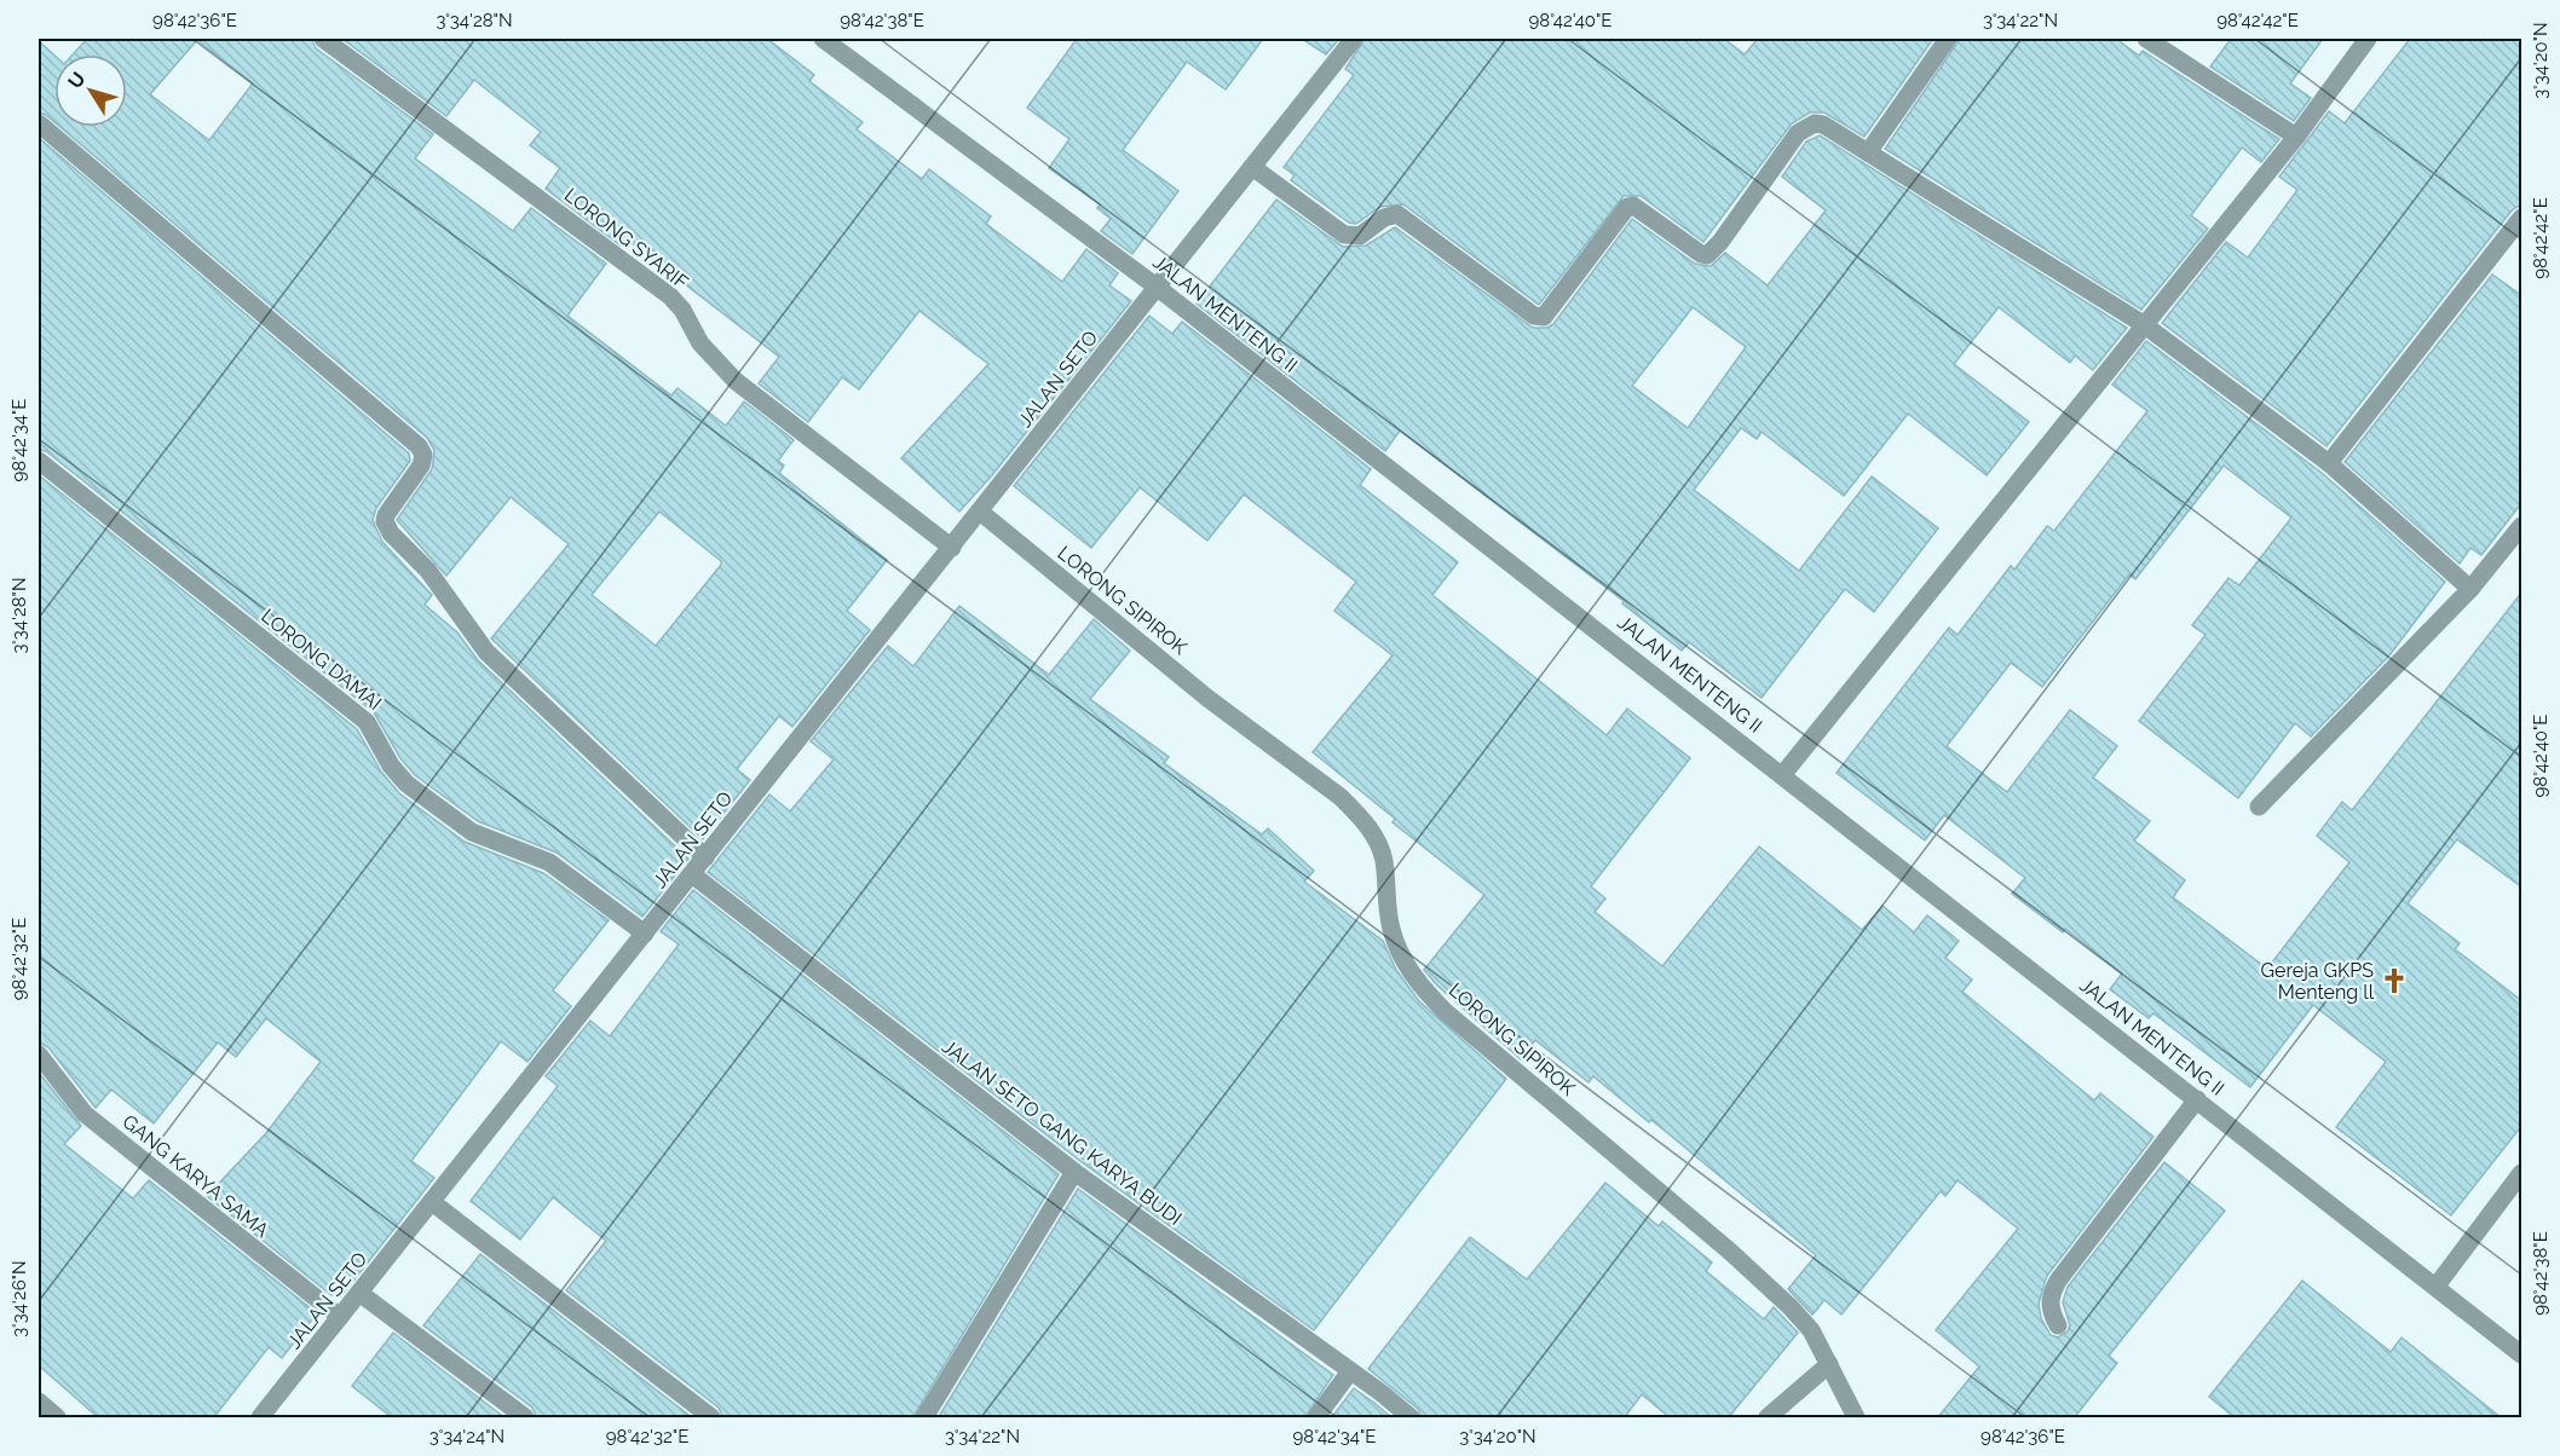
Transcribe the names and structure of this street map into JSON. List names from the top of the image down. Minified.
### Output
{"streets":{"street":["LORONG SYARIF","JALAN MENTENG II","JALAN SETO","LORONG SIPIROK","LORONG DAMAI","JALAN SETO GANG KARYA BUDI","GANG KARYA SAMA"]},"crossings":[["LORONG SYARIF","JALAN SETO"],["JALAN MENTENG II","JALAN SETO"],["JALAN SETO","LORONG SIPIROK"],["JALAN SETO","LORONG DAMAI"],["JALAN SETO","JALAN SETO GANG KARYA BUDI"],["JALAN SETO","GANG KARYA SAMA"]],"places":{"church":["Gereja GKPS Menteng ll"]},"north":"top left","coordinates":["98°42'36\"E","3°34'28\"N","98°42'38\"E","98°42'40\"E","3°34'22\"N","98°42'42\"E","3°34'20\"N","98°42'34\"E","98°42'32\"E","3°34'26\"N","3°34'24\"N"]}
